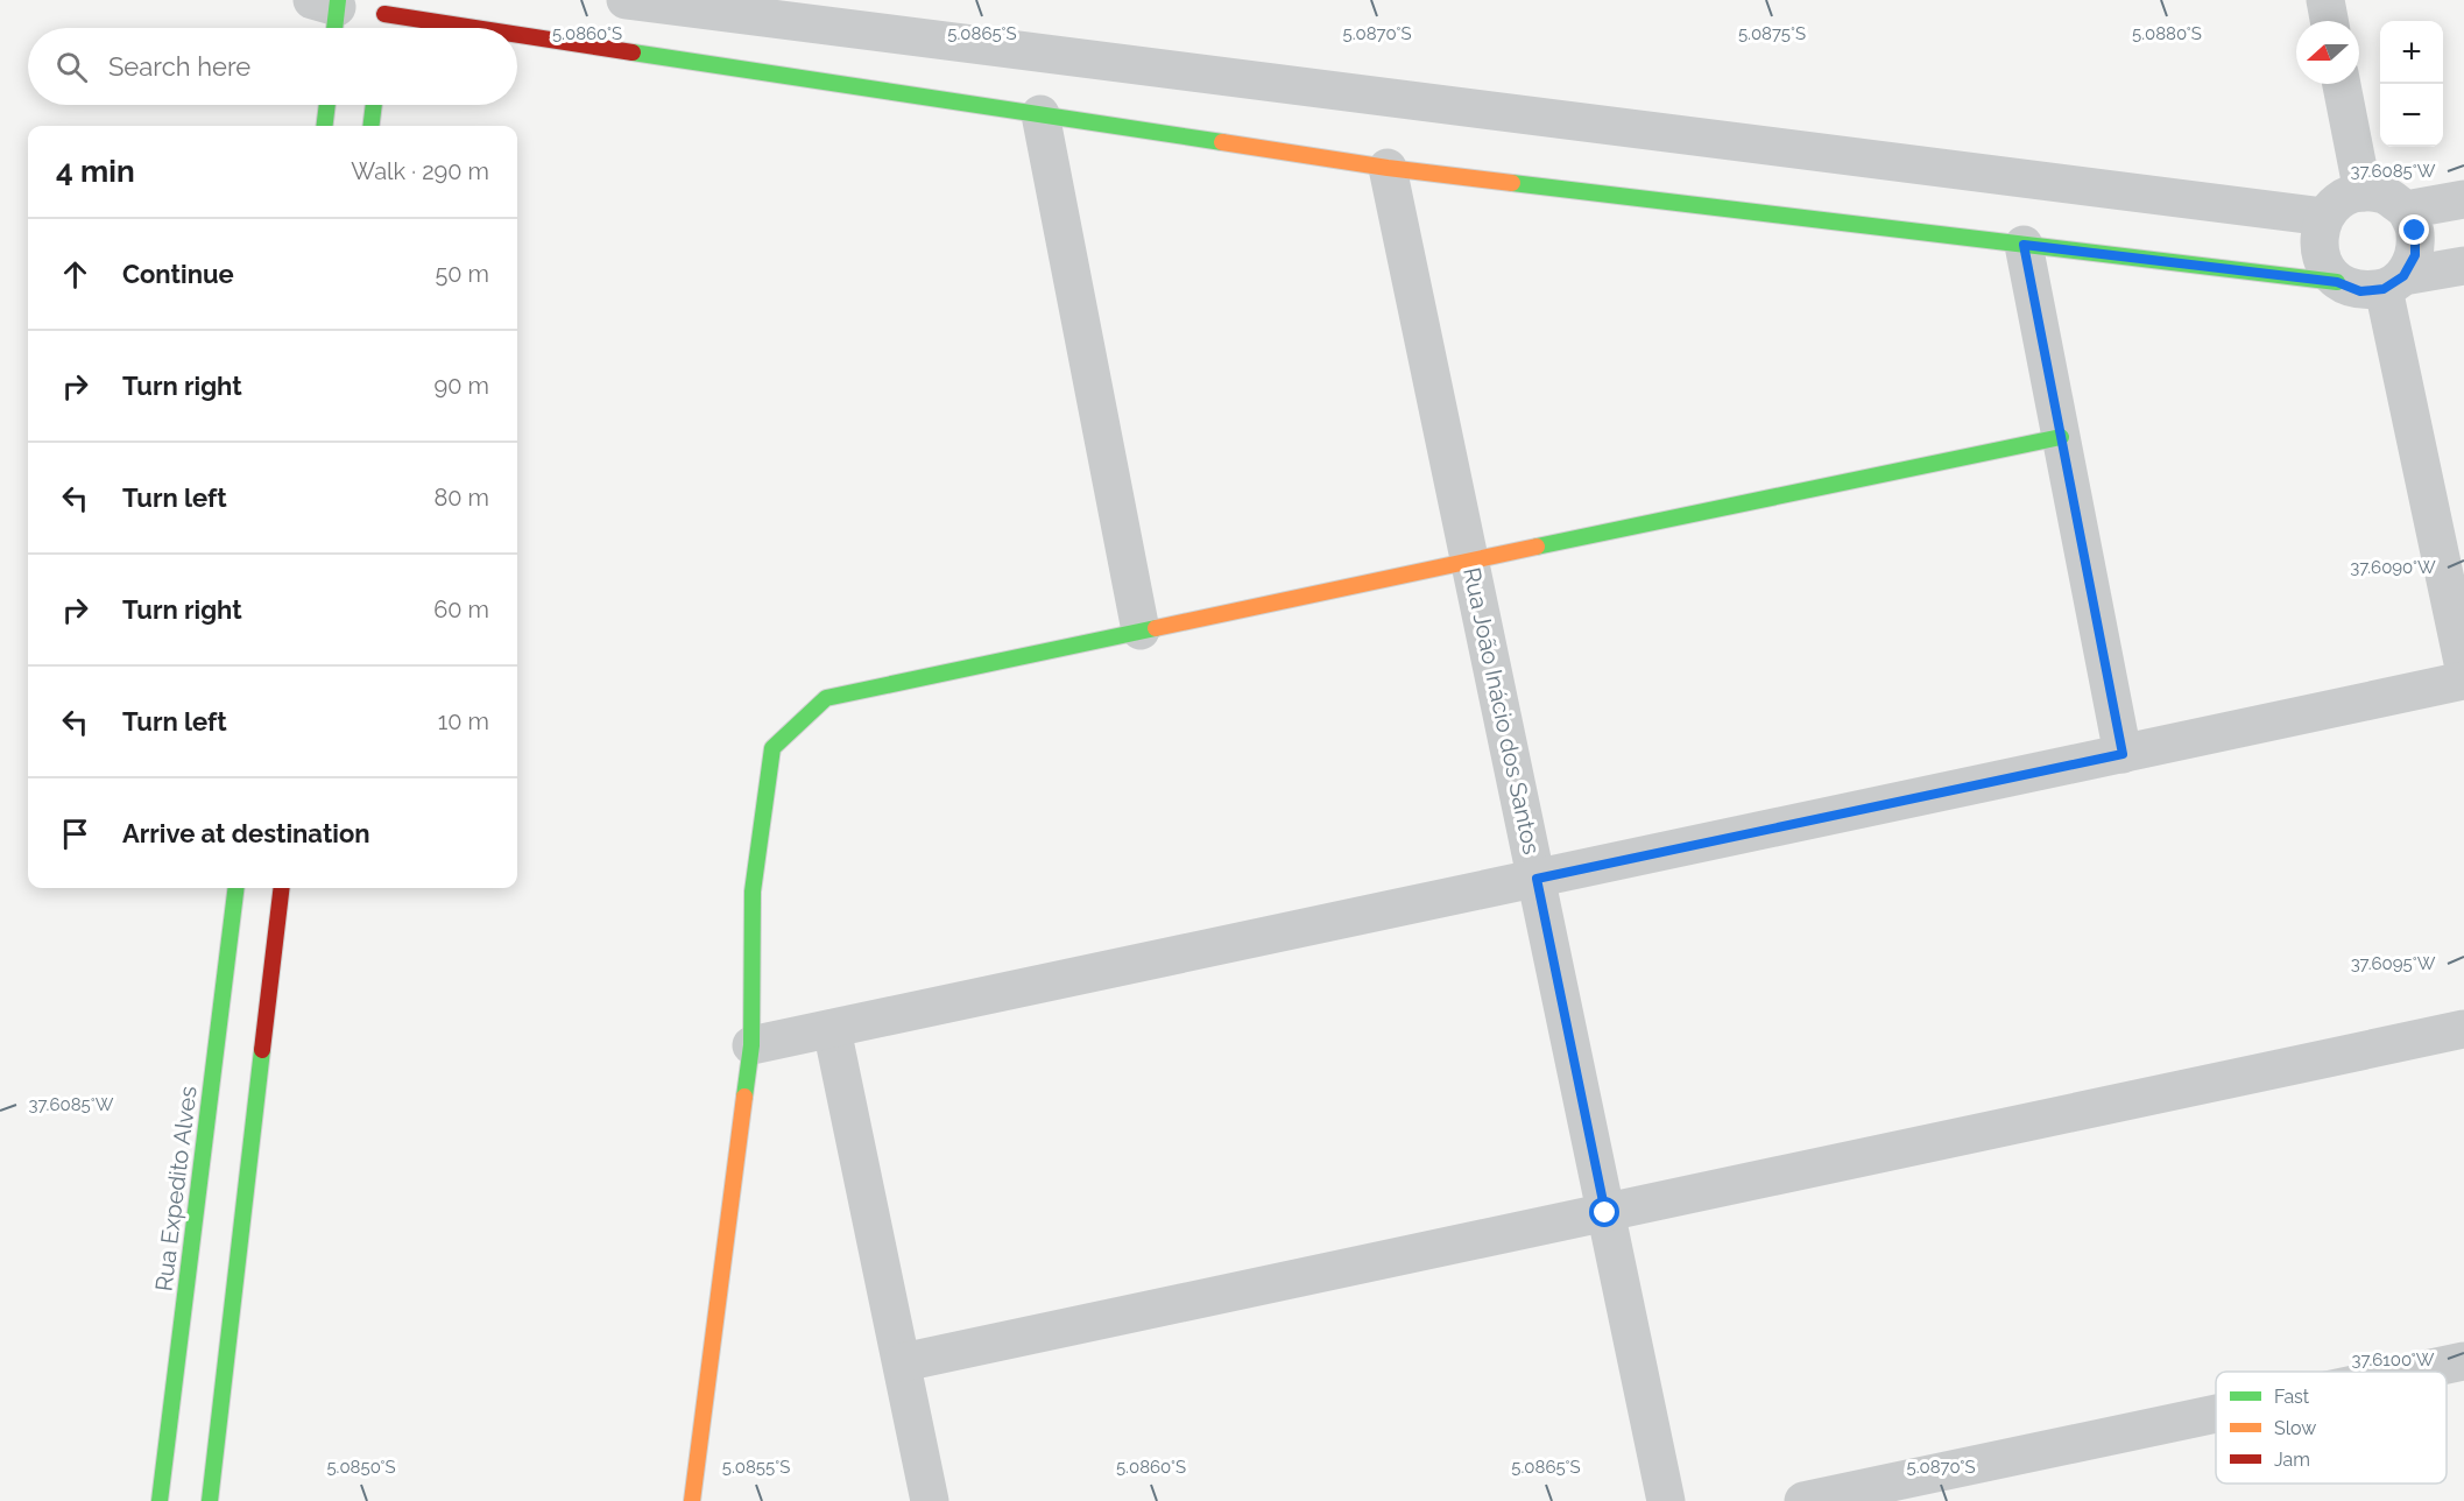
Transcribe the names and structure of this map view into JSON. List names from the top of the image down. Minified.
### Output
{"streets":{"street":["Rua João Inácio dos Santos","Rua Expedito Alves"]},"legend":["Fast","Slow","Jam"],"north":"left","page":{"map_buttons":["+","−"],"search":"Search here","heading":["4 min","Walk · 290 m"],"list":[["Continue","50 m"],["Turn right","90 m"],["Turn left","80 m"],["Turn right","60 m"],["Turn left","10 m"],"Arrive at destination"]},"coordinates":["5.0860°S","5.0865°S","5.0870°S","5.0875°S","5.0880°S","37.6085°W","37.6090°W","37.6095°W","37.6100°W","5.0850°S","5.0855°S"]}
